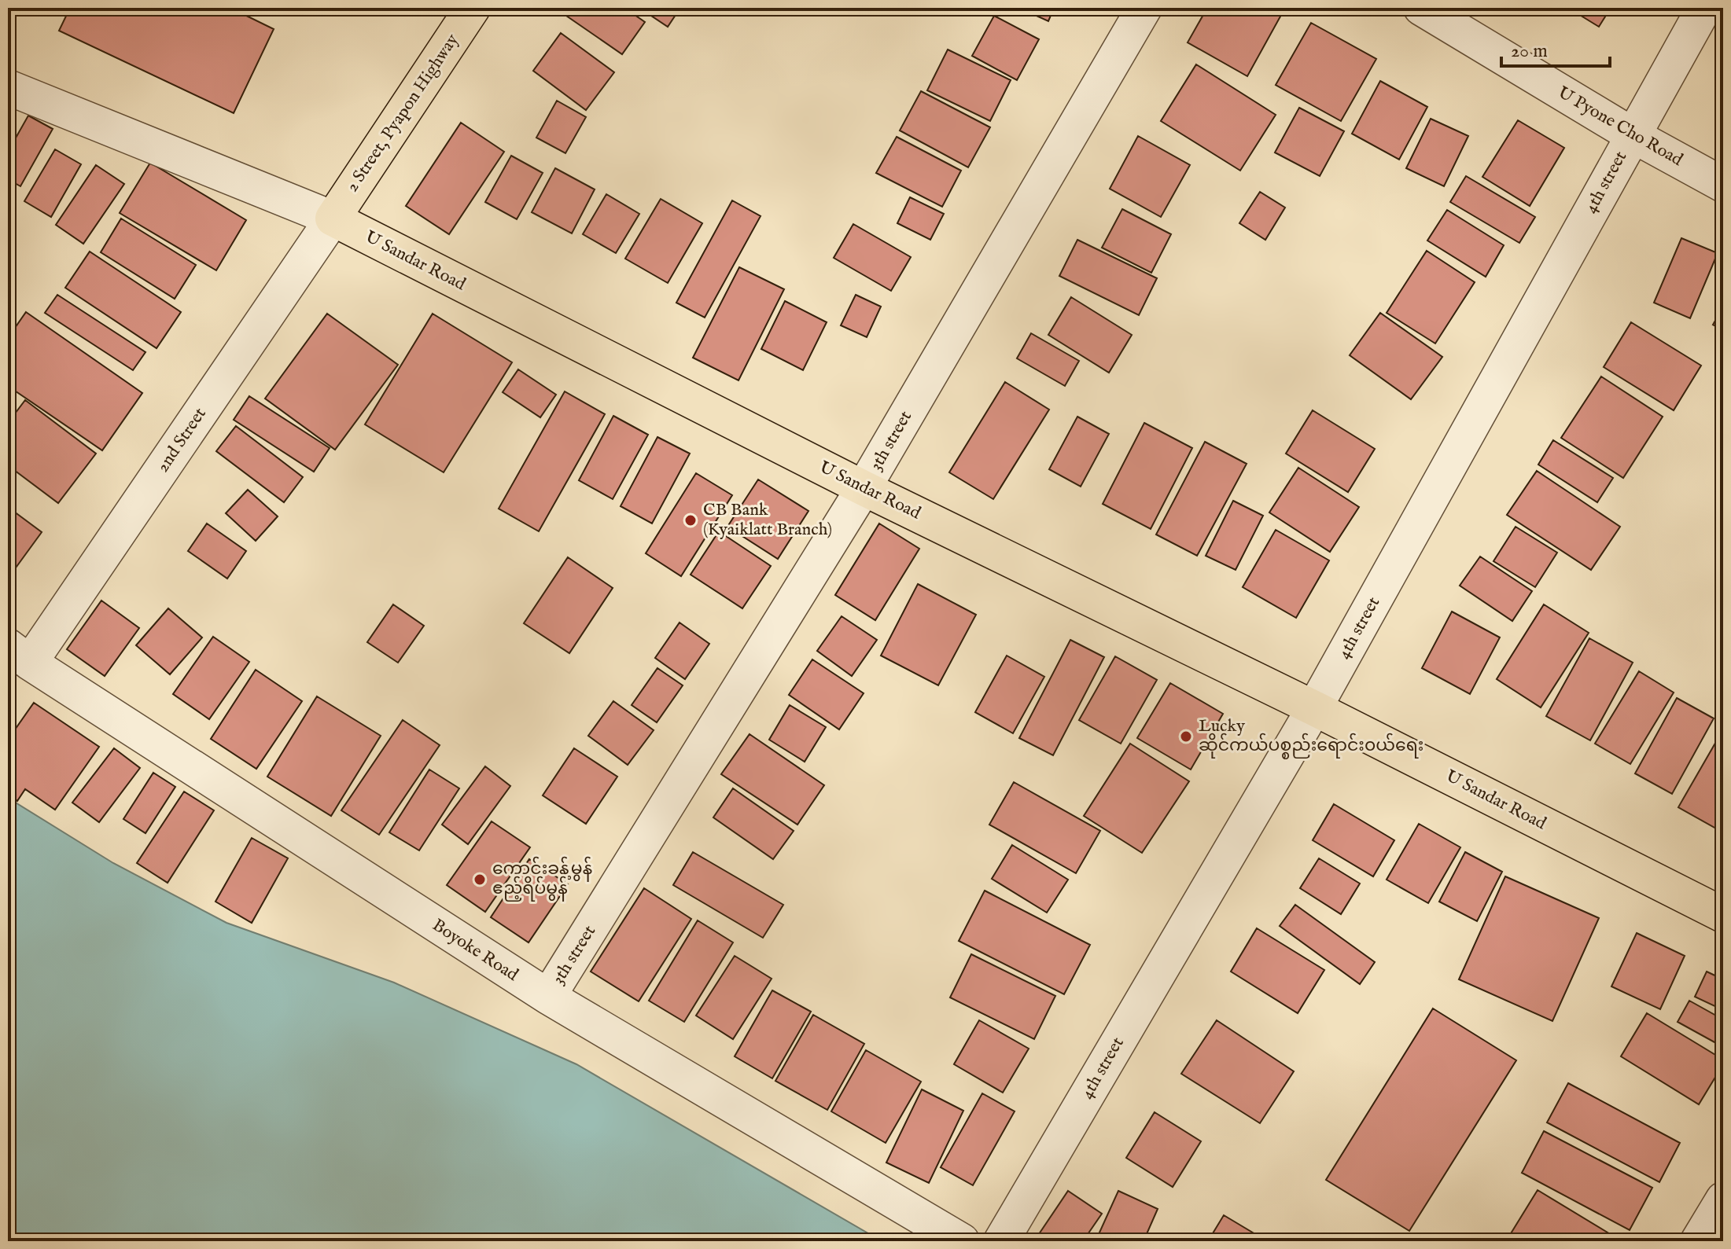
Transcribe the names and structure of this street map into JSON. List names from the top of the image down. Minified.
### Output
{"streets":{"main road":["2 Street, Pyapon Highway","U Sandar Road"],"street":["U Pyone Cho Road","4th street","2nd Street","3th street","Boyoke Road"]},"crossings":[["2 Street, Pyapon Highway","U Sandar Road"],["2 Street, Pyapon Highway","2nd Street"],["U Pyone Cho Road","4th street"],["4th street","U Sandar Road"],["U Sandar Road","2nd Street"],["U Sandar Road","3th street"],["2nd Street","Boyoke Road"],["3th street","Boyoke Road"]],"places":["CB Bank (Kyaiklatt Branch)","Lucky ဆိုင်ကယ်ပစ္စည်းရောင်း၀ယ်ရေး","ကောင်းခန့်မွန် ဧည့်ရိပ်မွန်"],"scale_bar":"20 m"}
